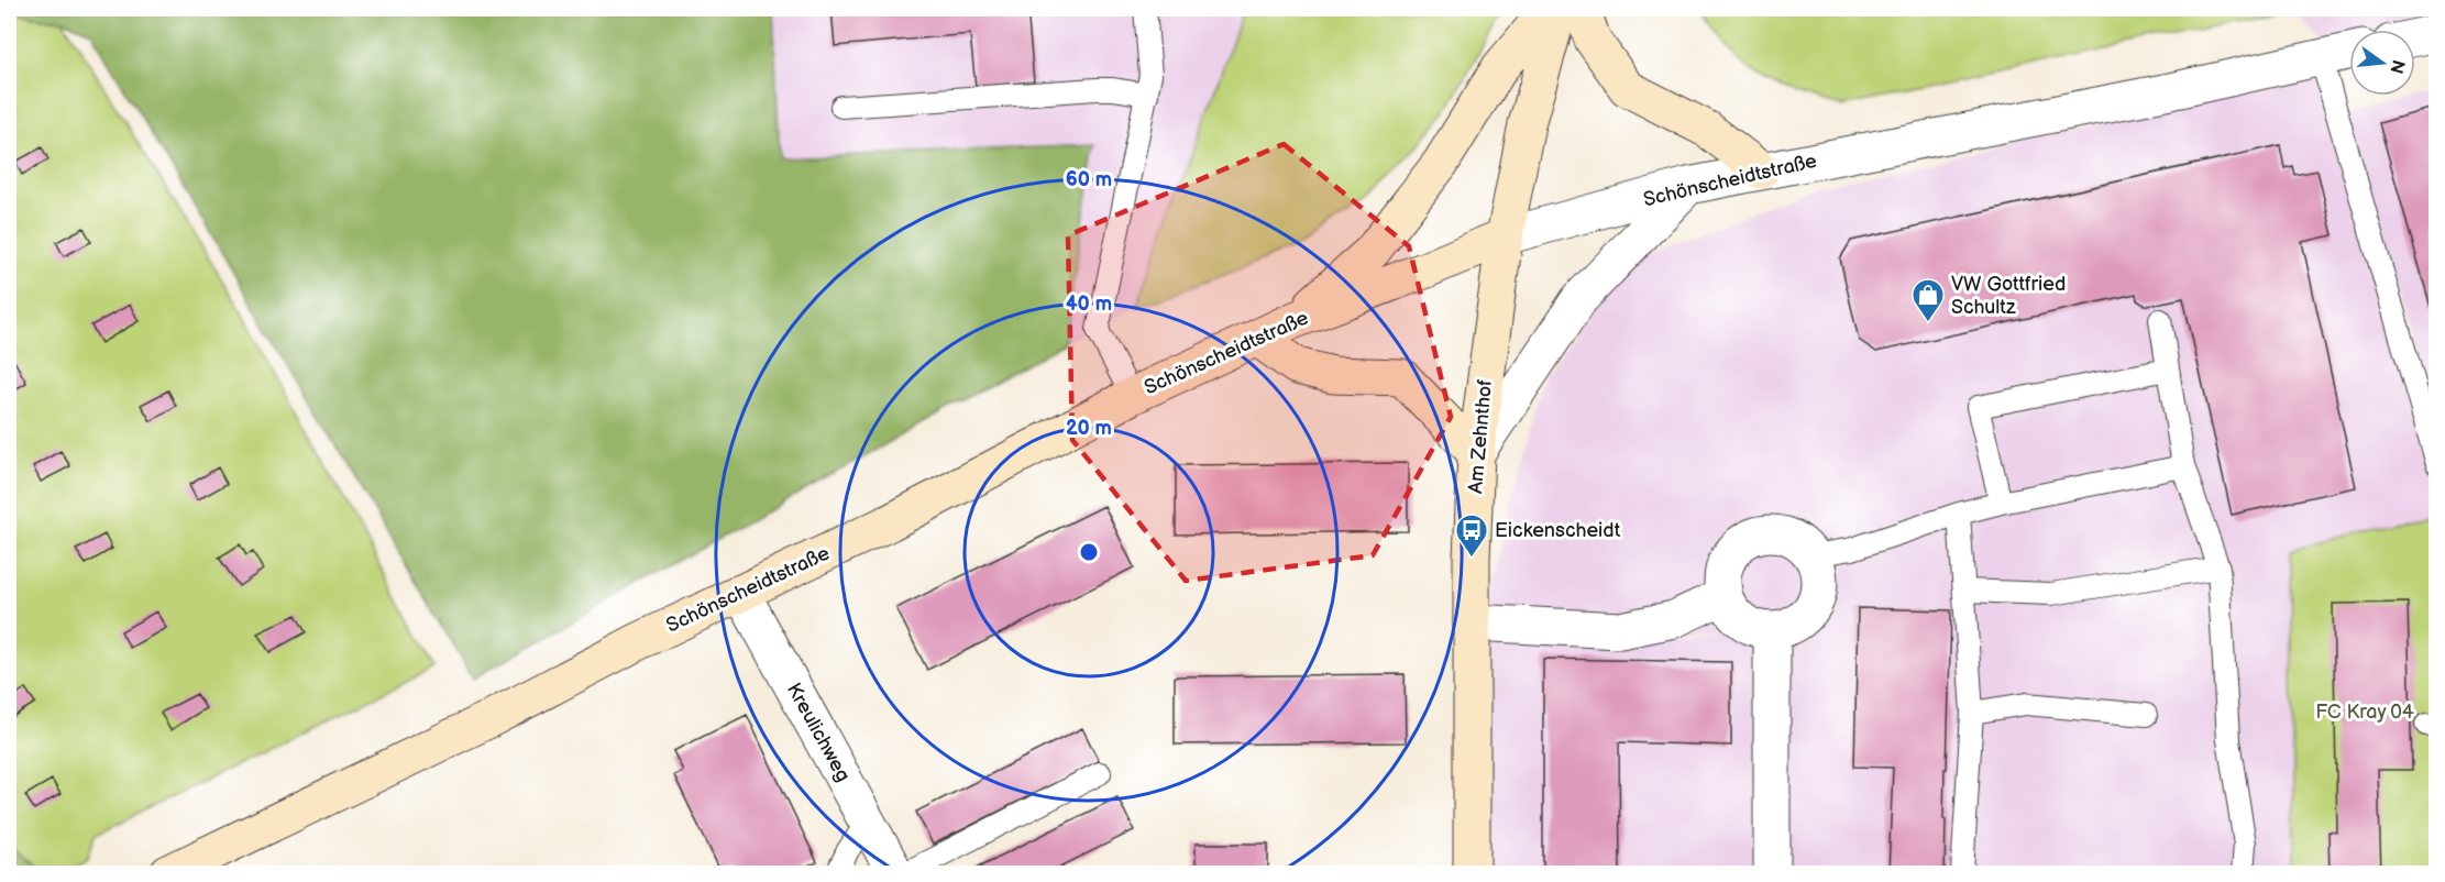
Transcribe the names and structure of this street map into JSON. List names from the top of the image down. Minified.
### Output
{"streets":{"main road":["Schönscheidtstraße","Am Zehnthof"],"street":["Kreulichweg"]},"crossings":[["Schönscheidtstraße","Am Zehnthof"],["Schönscheidtstraße","Kreulichweg"]],"parks":["FC Kray 04"],"places":{"shop":["VW Gottfried Schultz"],"bus stop":["Eickenscheidt"]},"north":"right","rings":["60 m","40 m","20 m"]}
